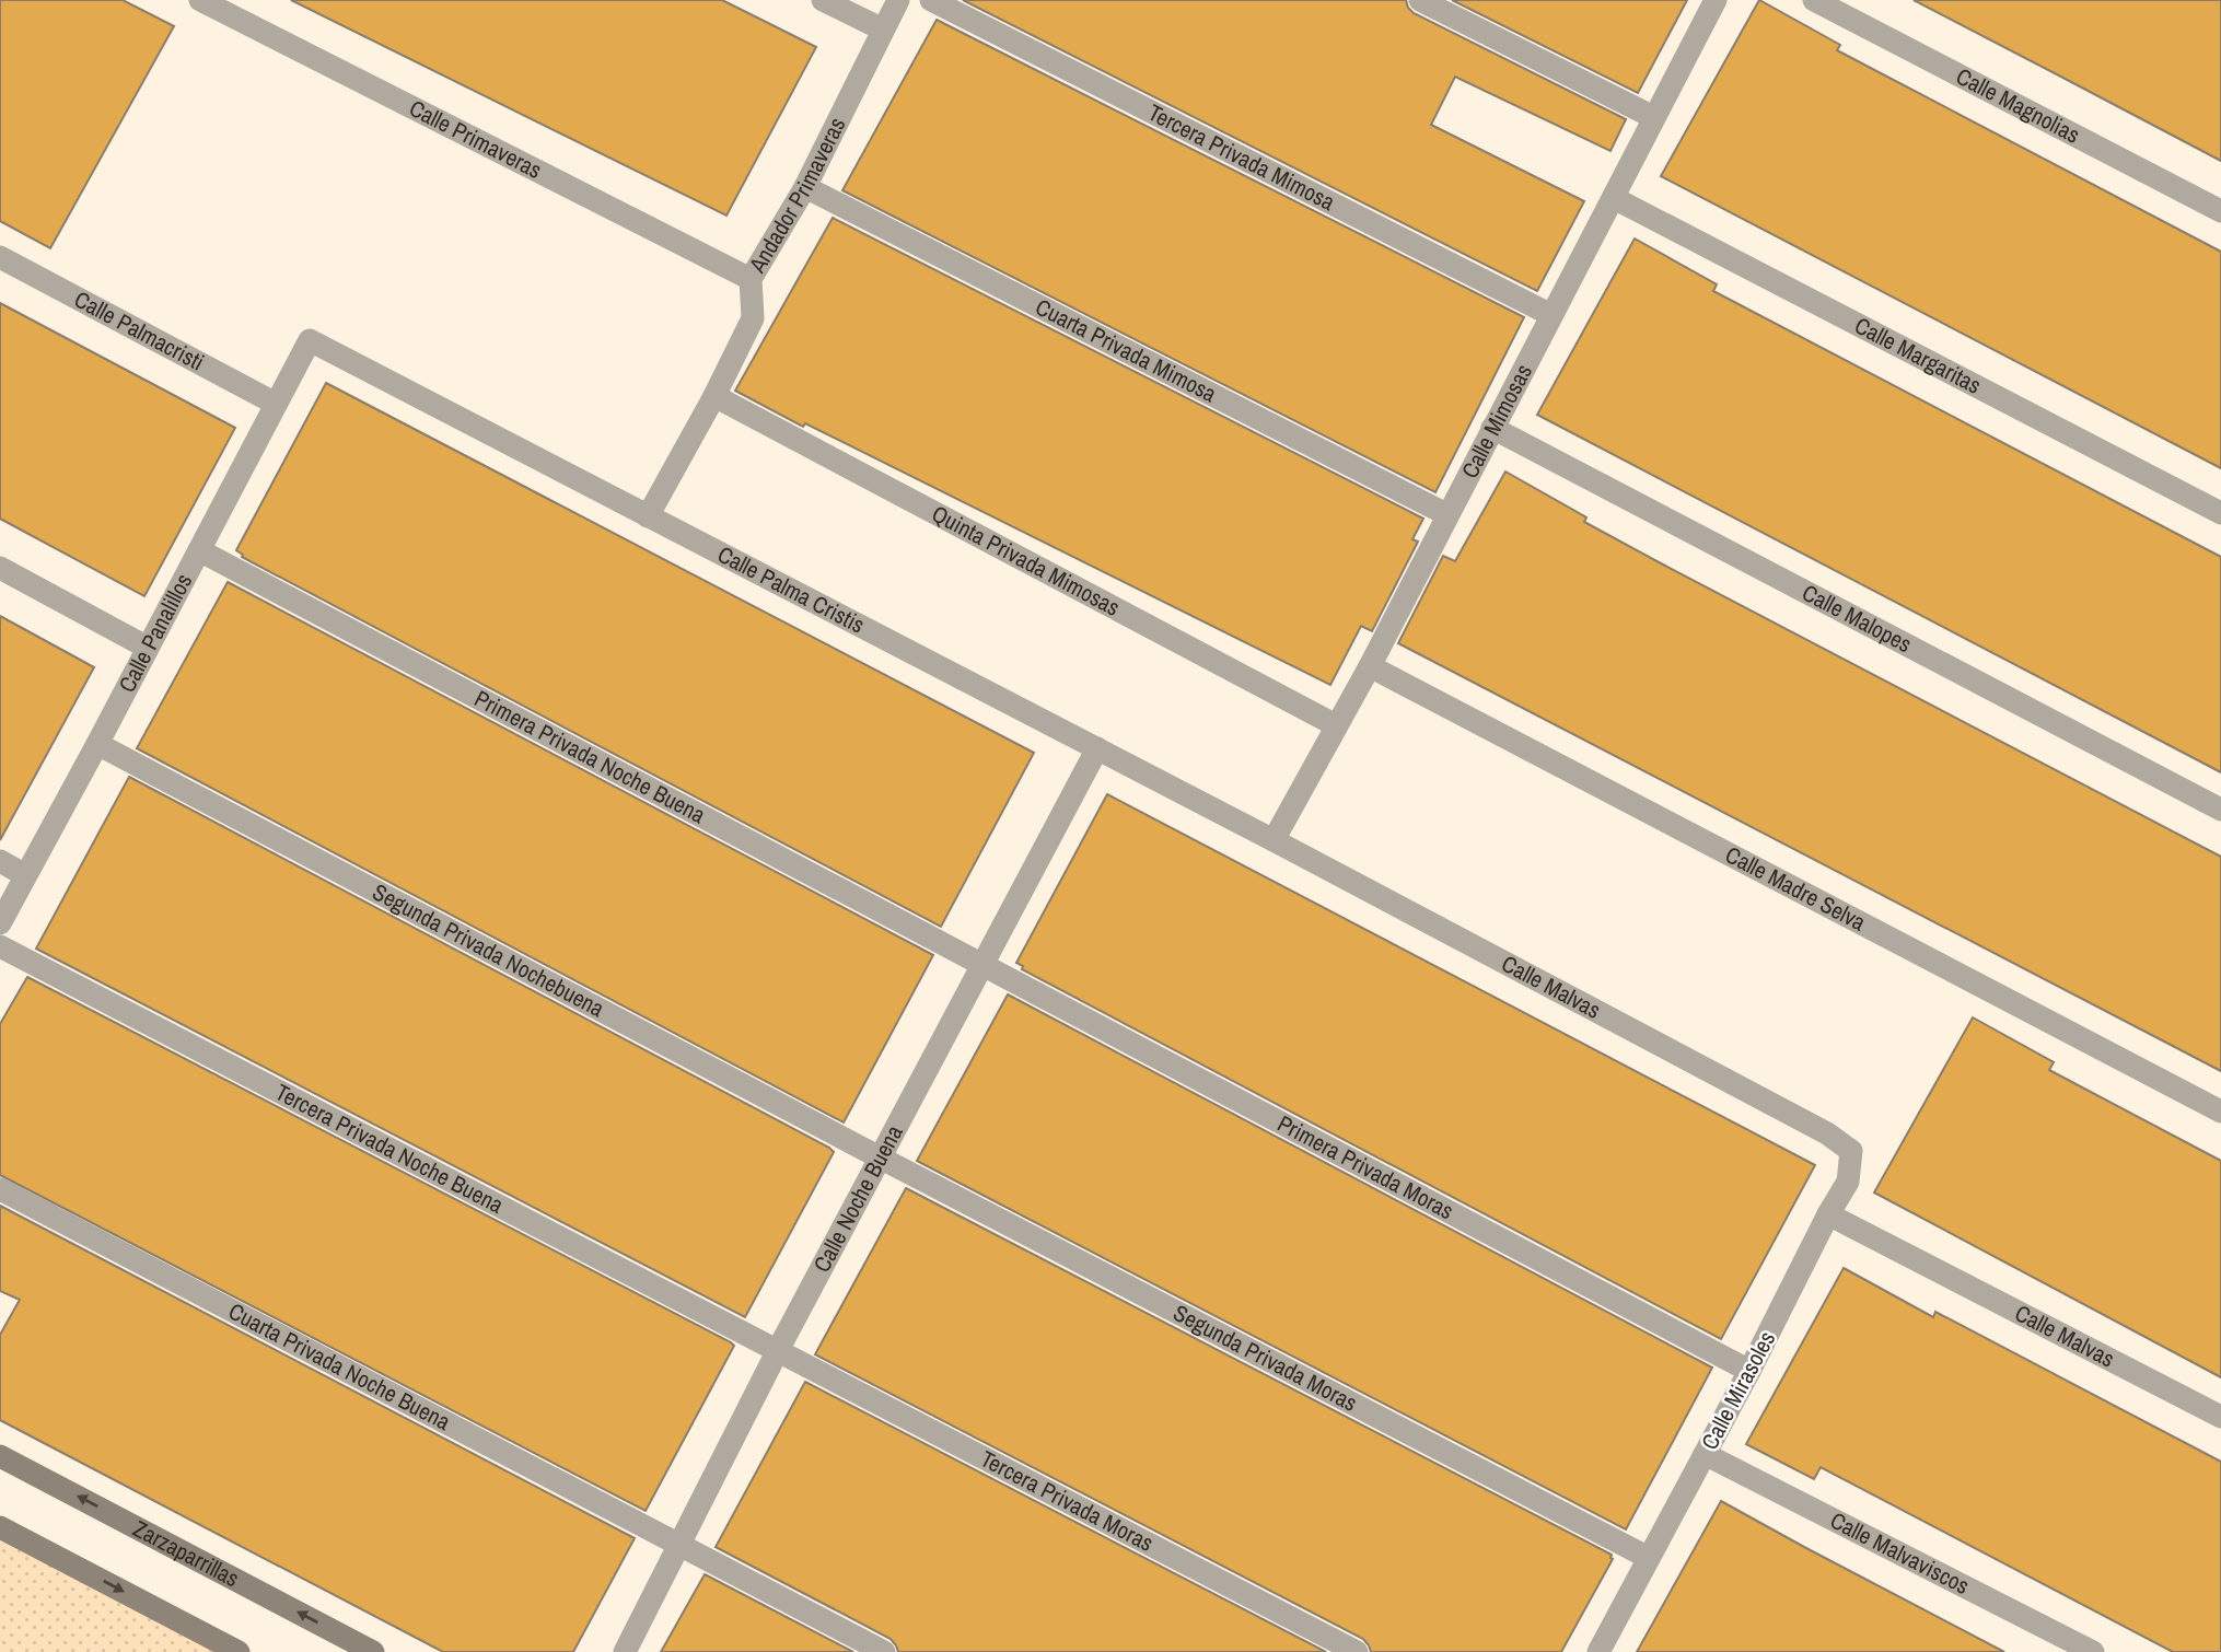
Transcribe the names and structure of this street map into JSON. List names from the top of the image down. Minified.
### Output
{"streets":{"street":["Calle Magnolias","Calle Primaveras","Tercera Privada Mimosa","Andador Primaveras","Calle Palmacristi","Cuarta Privada Mimosa","Calle Margaritas","Calle Mimosas","Quinta Privada Mimosas","Calle Palma Cristis","Calle Malopes","Calle Panalillos","Primera Privada Noche Buena","Calle Madre Selva","Segunda Privada Nochebuena","Calle Malvas","Tercera Privada Noche Buena","Primera Privada Moras","Calle Noche Buena","Segunda Privada Moras","Cuarta Privada Noche Buena","Calle Mirasoles","Tercera Privada Moras","Calle Malvaviscos","Zarzaparrillas"]},"crossings":[["Calle Primaveras","Andador Primaveras"],["Tercera Privada Mimosa","Calle Mimosas"],["Andador Primaveras","Cuarta Privada Mimosa"],["Andador Primaveras","Quinta Privada Mimosas"],["Andador Primaveras","Calle Palma Cristis"],["Calle Palmacristi","Calle Panalillos"],["Cuarta Privada Mimosa","Calle Mimosas"],["Calle Margaritas","Calle Mimosas"],["Calle Mimosas","Quinta Privada Mimosas"],["Calle Mimosas","Calle Palma Cristis"],["Calle Mimosas","Calle Malopes"],["Calle Mimosas","Calle Madre Selva"],["Calle Mimosas","Calle Malvas"],["Calle Palma Cristis","Calle Panalillos"],["Calle Palma Cristis","Calle Malvas"],["Calle Palma Cristis","Calle Noche Buena"],["Calle Panalillos","Primera Privada Noche Buena"],["Calle Panalillos","Segunda Privada Nochebuena"],["Primera Privada Noche Buena","Primera Privada Moras"],["Primera Privada Noche Buena","Calle Noche Buena"],["Segunda Privada Nochebuena","Calle Noche Buena"],["Segunda Privada Nochebuena","Segunda Privada Moras"],["Calle Malvas","Calle Mirasoles"],["Tercera Privada Noche Buena","Calle Noche Buena"],["Tercera Privada Noche Buena","Tercera Privada Moras"],["Primera Privada Moras","Calle Noche Buena"],["Primera Privada Moras","Calle Mirasoles"],["Calle Noche Buena","Segunda Privada Moras"],["Calle Noche Buena","Cuarta Privada Noche Buena"],["Calle Noche Buena","Tercera Privada Moras"],["Segunda Privada Moras","Calle Mirasoles"],["Calle Mirasoles","Calle Malvaviscos"]]}
